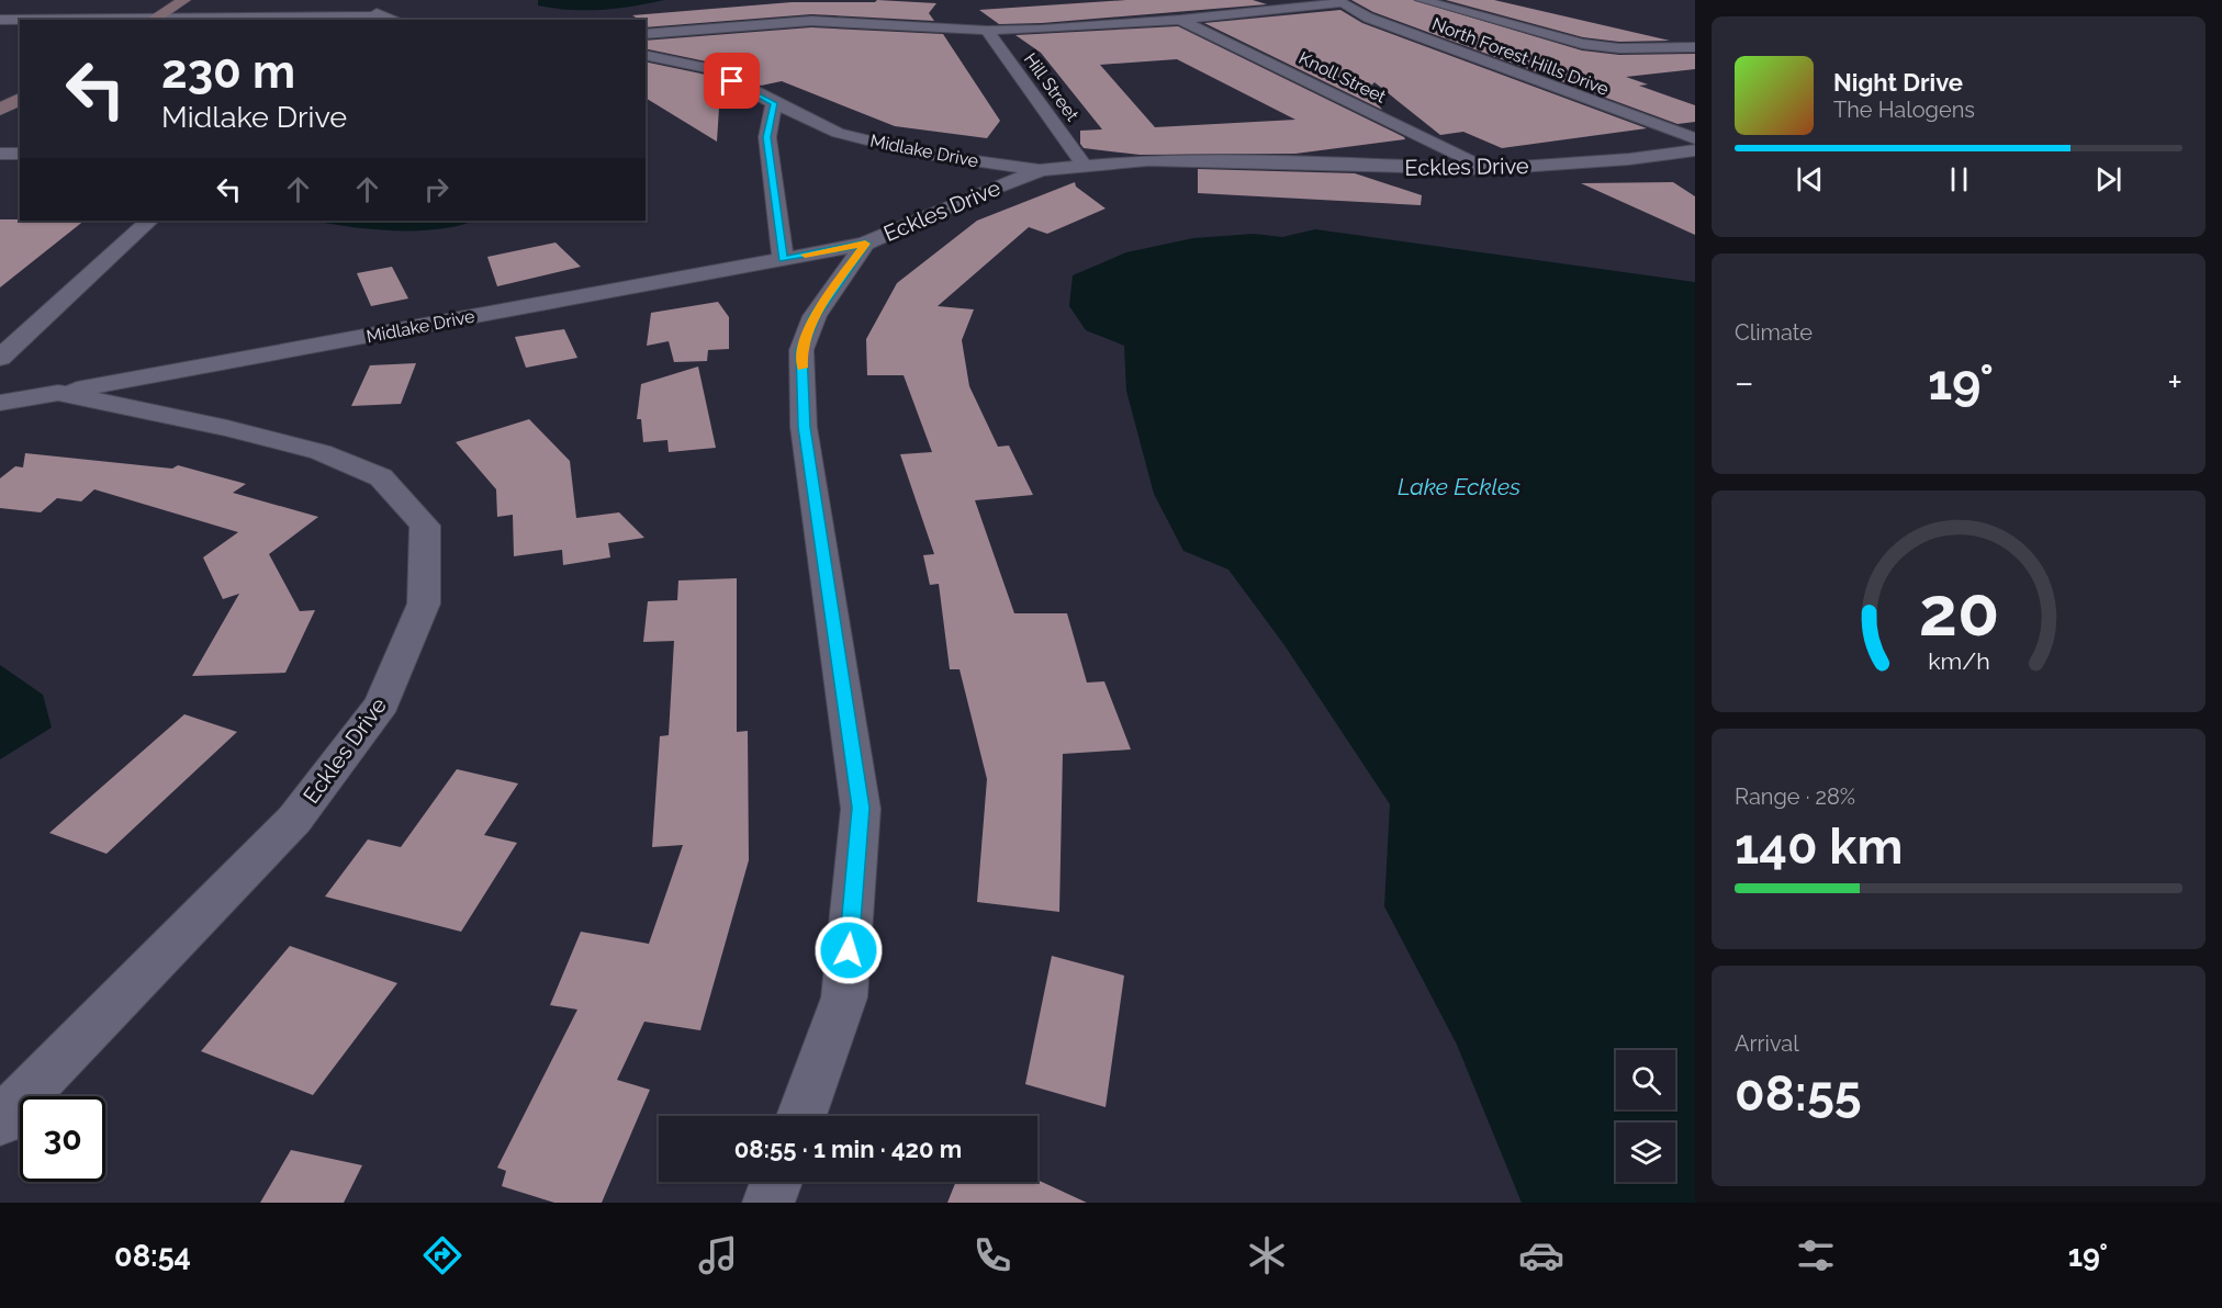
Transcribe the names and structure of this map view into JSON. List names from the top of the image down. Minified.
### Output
{"streets":{"street":["North Forest Hills Drive","Knoll Street","Hill Street","Midlake Drive","Eckles Drive"]},"crossings":[["Knoll Street","Eckles Drive"],["Hill Street","Eckles Drive"],["Midlake Drive","Eckles Drive"]],"water":["Lake Eckles"],"page":{"turn":["230 m","Midlake Drive"],"song":["Night Drive","The Halogens"],"tile":["Climate",["Range · 28%","140 km"],["Arrival","08:55"]],"heat":["−","19°","+"],"limit":"30","trip":"08:55 · 1 min · 420 m","tabs":["08:54","19°"],"gauge":["20","km/h"]}}
